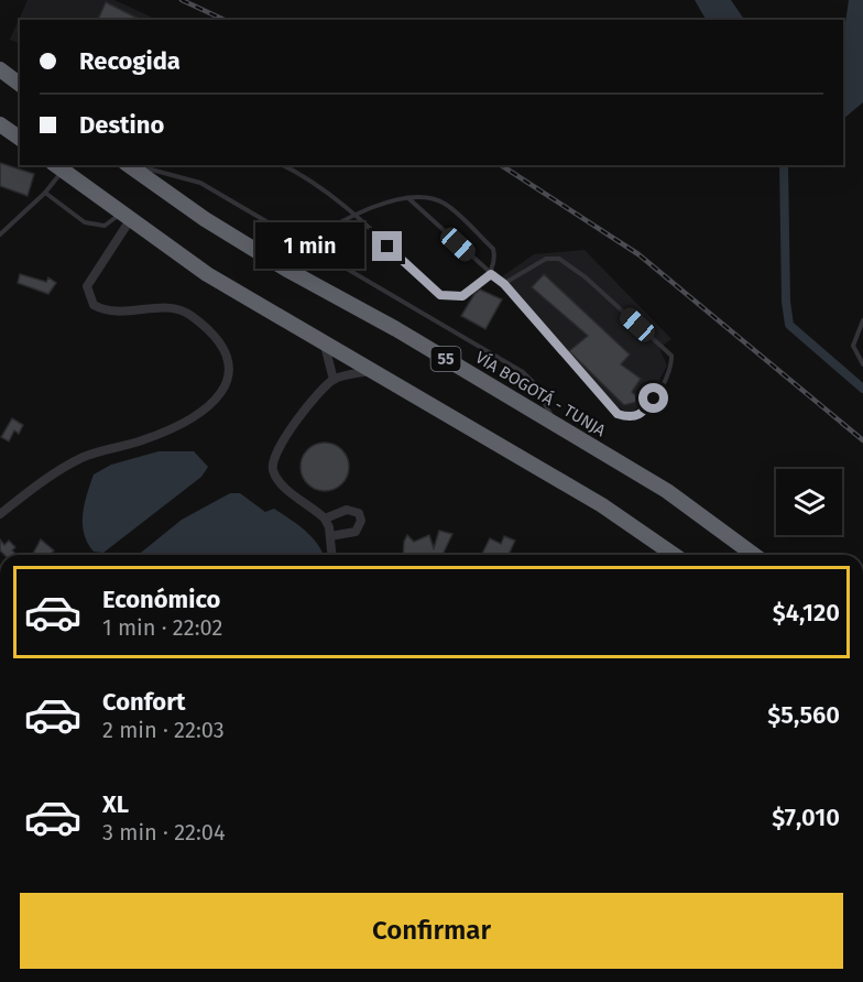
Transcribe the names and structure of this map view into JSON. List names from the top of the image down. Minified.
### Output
{"streets":{"highway":["55","VÍA BOGOTÁ - TUNJA"]},"page":{"banner":["Recogida","Destino"],"bubble":"1 min","list":[{"name":"Económico","note":"1 min · 22:02","value":"$4,120"},{"name":"Confort","note":"2 min · 22:03","value":"$5,560"},{"name":"XL","note":"3 min · 22:04","value":"$7,010"}],"buttons":"Confirmar"}}
